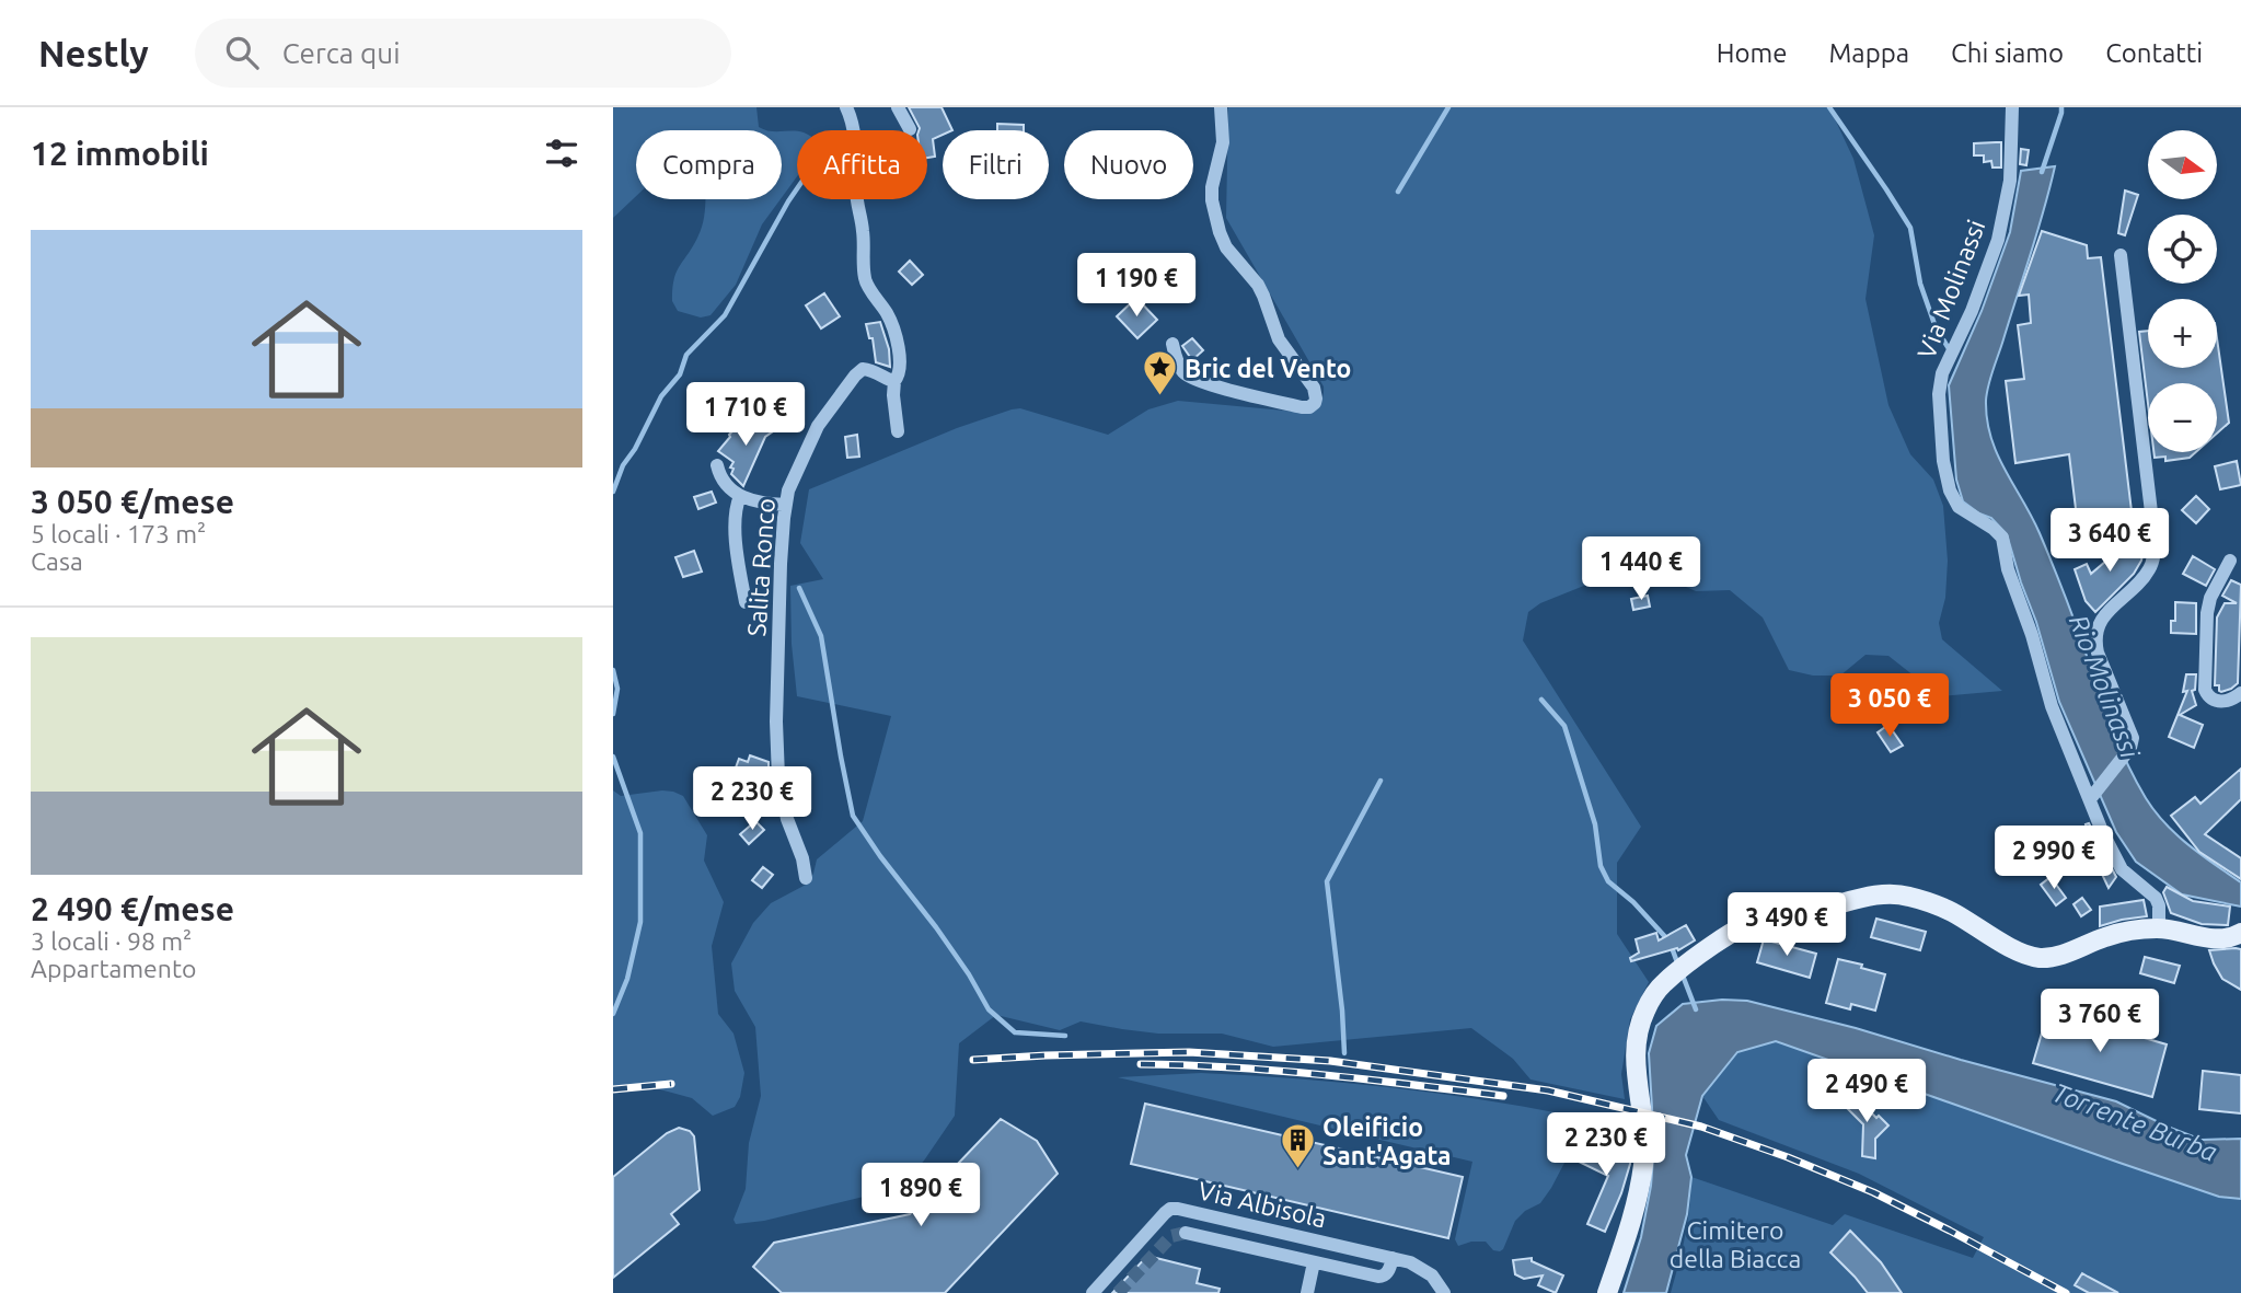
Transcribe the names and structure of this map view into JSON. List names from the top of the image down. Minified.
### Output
{"streets":{"street":["Via Molinassi","Salita Ronco","Via Albisola"]},"water":["Rio Molinassi","Torrente Burba"],"parks":["Cimitero della Biacca"],"places":{"place":["Bric del Vento"],"building":["Oleificio Sant'Agata"]},"north":"right","page":{"header":"Nestly","search":"Cerca qui","nav":["Home","Mappa","Chi siamo","Contatti"],"heading":"12 immobili","map_buttons":["+","−"],"chip":["Compra","Affitta","Filtri","Nuovo"],"list":[{"name":"3 050 €/mese","note":"5 locali · 173 m² · Casa"},{"name":"2 490 €/mese","note":"3 locali · 98 m² · Appartamento"}],"price":["1 190 €","1 710 €","3 640 €","1 440 €","3 050 €","2 230 €","2 990 €","3 490 €","3 760 €","2 490 €","2 230 €","1 890 €"]}}
